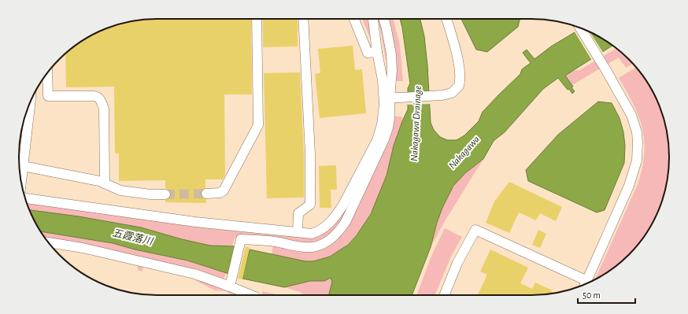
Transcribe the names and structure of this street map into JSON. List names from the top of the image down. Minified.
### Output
{"water":["Nakagawa Drainage","Nakagawa","五霞落川"],"scale_bar":"50 m"}
